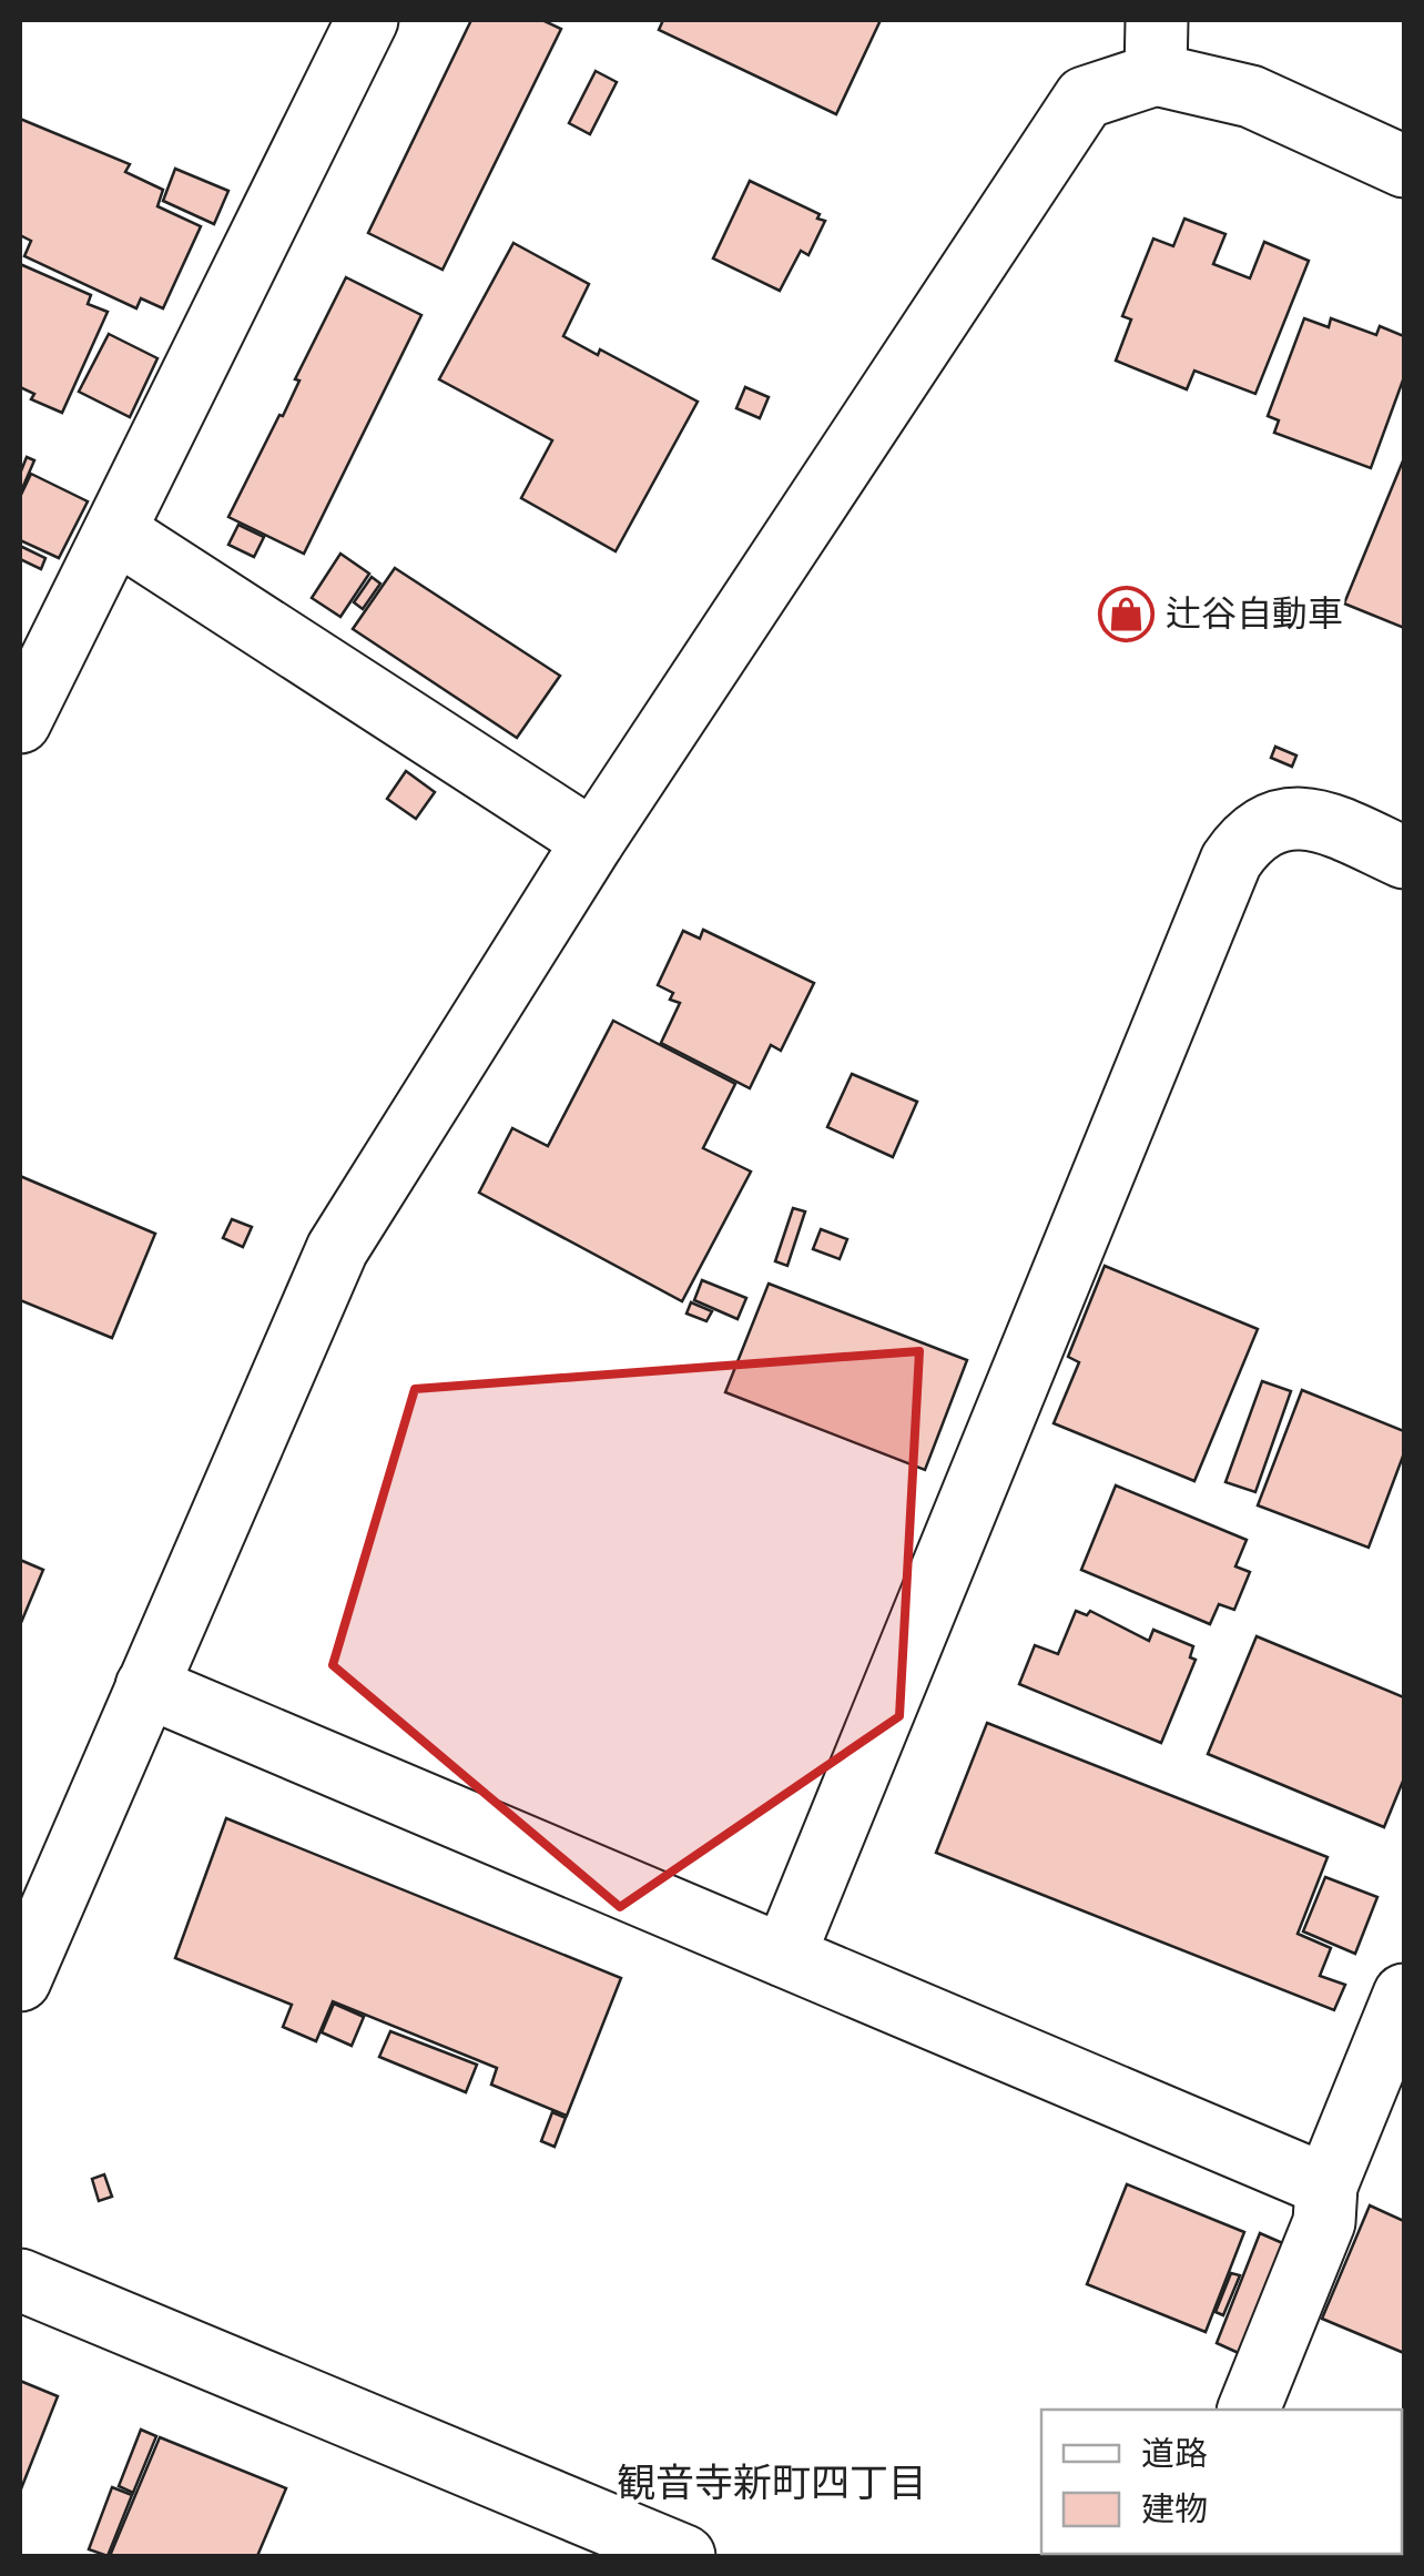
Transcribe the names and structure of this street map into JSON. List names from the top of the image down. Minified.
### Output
{"districts":["観音寺新町四丁目"],"places":{"shop":["辻谷自動車"]},"legend":["道路","建物"]}
